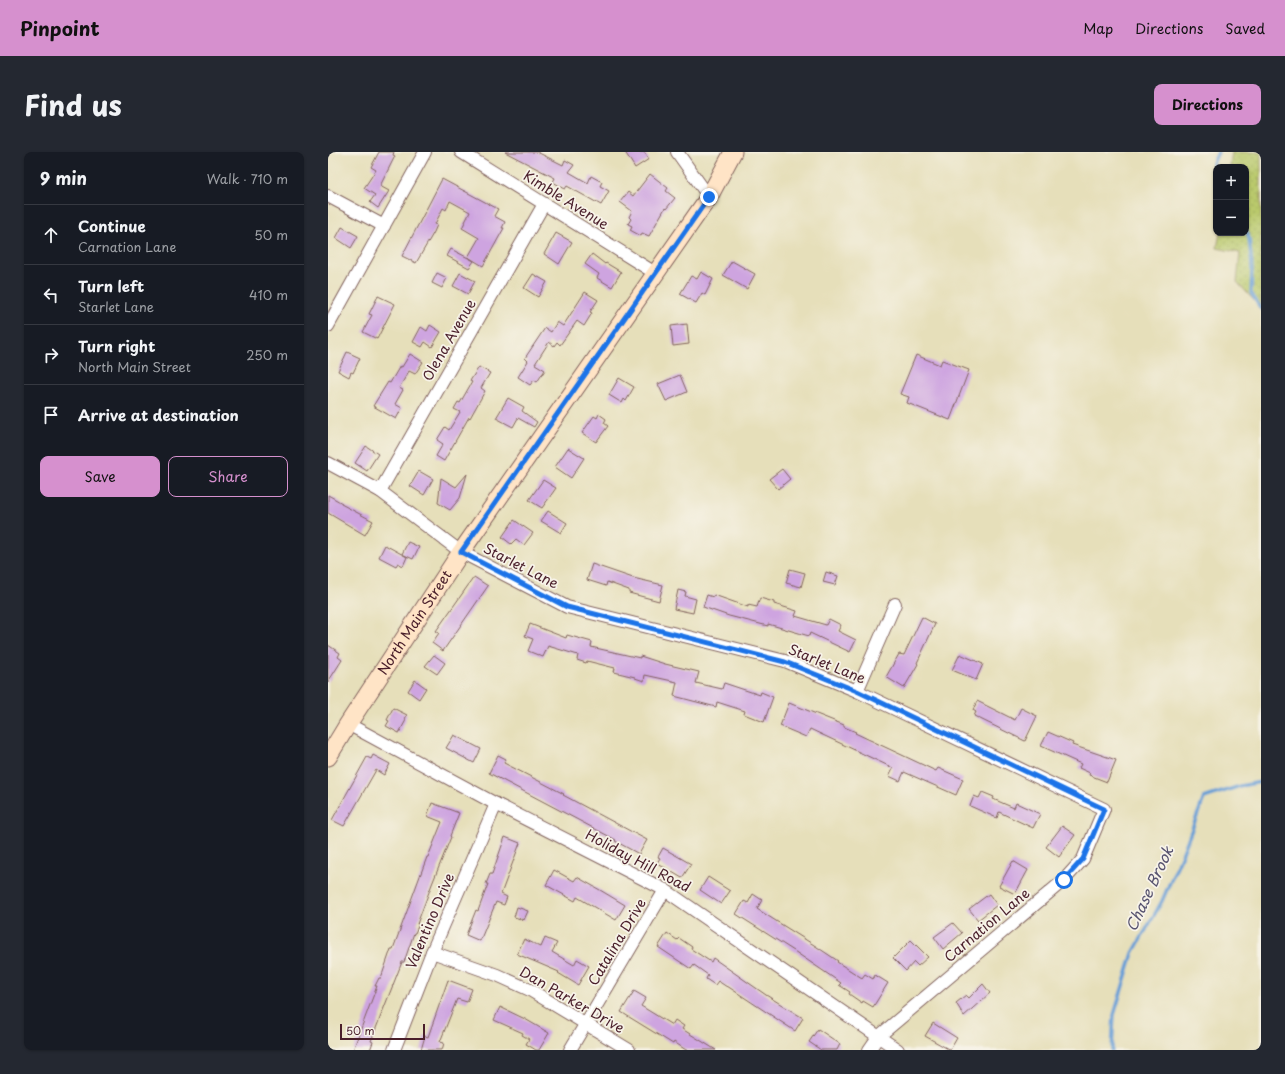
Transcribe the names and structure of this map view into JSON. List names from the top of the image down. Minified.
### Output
{"streets":{"main road":["North Main Street"],"street":["Kimble Avenue","Olena Avenue","Starlet Lane","Holiday Hill Road","Valentino Drive","Carnation Lane","Catalina Drive","Dan Parker Drive"]},"crossings":[["Kimble Avenue","Olena Avenue"],["Kimble Avenue","North Main Street"],["Olena Avenue","Starlet Lane"],["Starlet Lane","North Main Street"],["Starlet Lane","Carnation Lane"],["North Main Street","Holiday Hill Road"],["Holiday Hill Road","Valentino Drive"],["Holiday Hill Road","Carnation Lane"],["Holiday Hill Road","Catalina Drive"],["Valentino Drive","Dan Parker Drive"],["Catalina Drive","Dan Parker Drive"]],"water":["Chase Brook"],"scale_bar":"50 m","page":{"header":"Pinpoint","nav":["Map","Directions","Saved"],"title":"Find us","buttons":["Directions",["Save","Share"]],"heading":["9 min","Walk · 710 m"],"map_buttons":["+","−"],"list":[["Continue","Carnation Lane","50 m"],["Turn left","Starlet Lane","410 m"],["Turn right","North Main Street","250 m"],"Arrive at destination"],"scale":"50 m"}}
